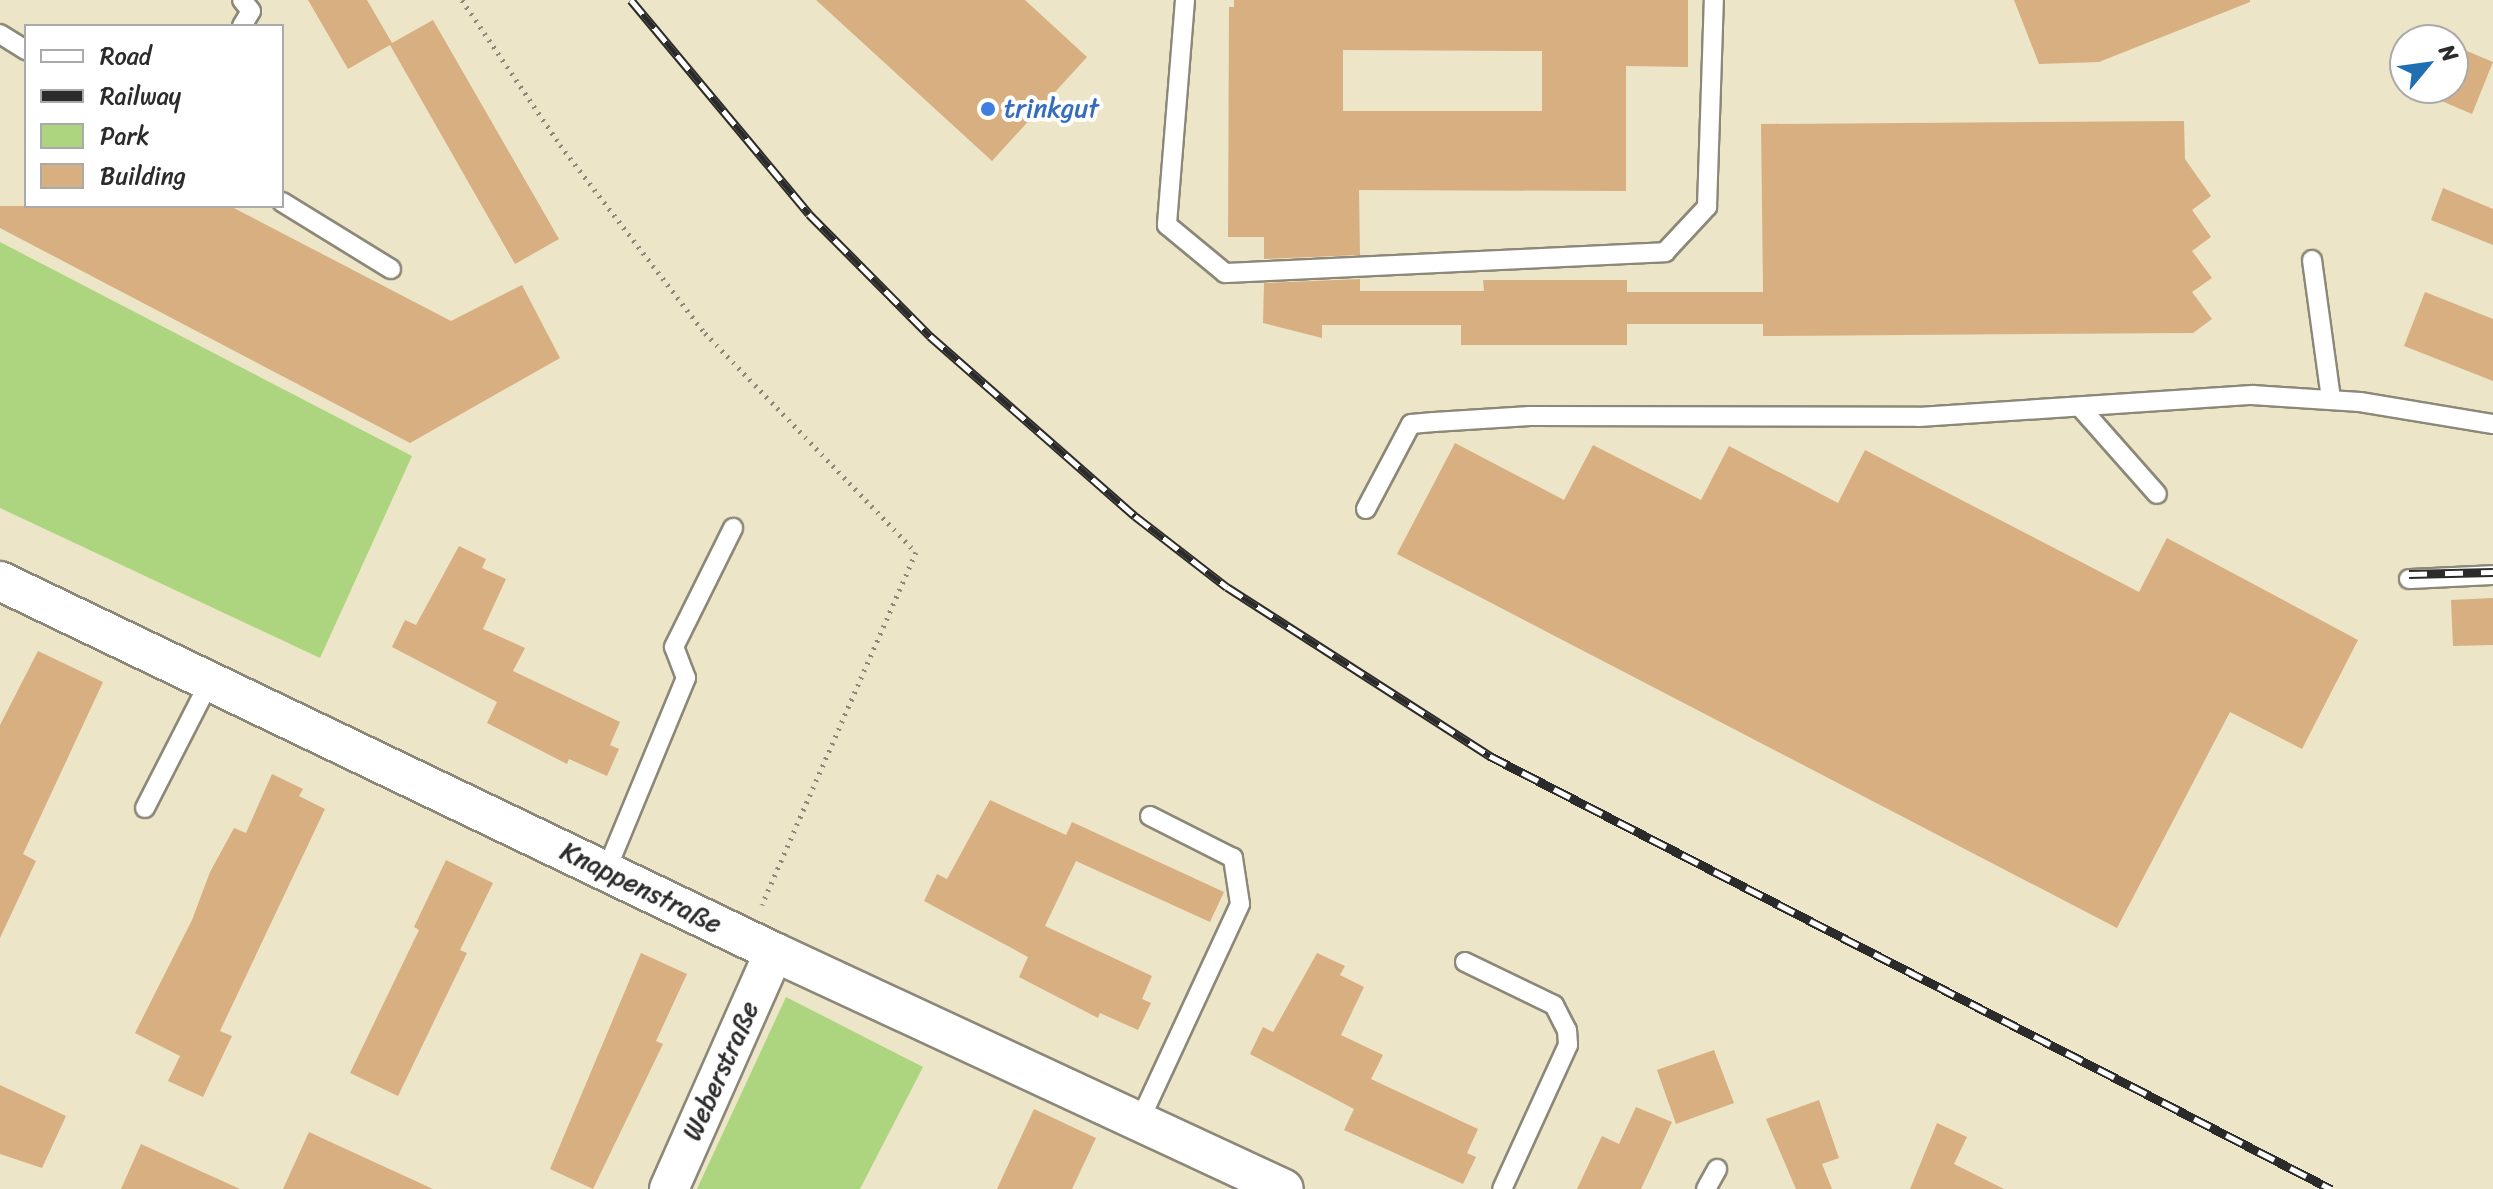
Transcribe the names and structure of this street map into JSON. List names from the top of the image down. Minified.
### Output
{"streets":{"street":["Knappenstraße","Weberstraße"]},"crossings":[["Knappenstraße","Weberstraße"]],"places":["trinkgut"],"legend":["Road","Railway","Park","Building"],"north":"top right"}
